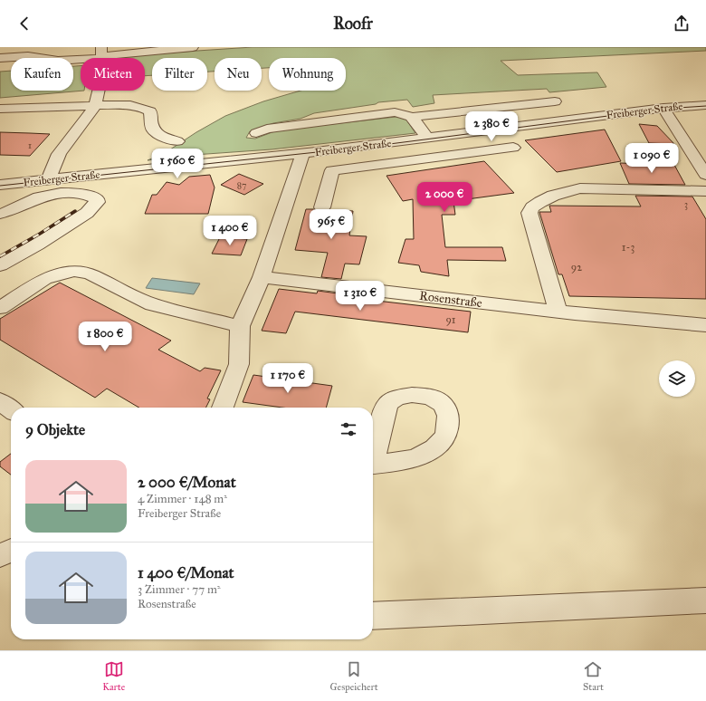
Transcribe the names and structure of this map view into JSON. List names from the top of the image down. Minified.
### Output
{"streets":{"street":["Freiberger Straße","Rosenstraße"]},"house_numbers":["1","87","3","1-3","92","91"],"page":{"header":"Roofr","chip":["Kaufen","Mieten","Filter","Neu","Wohnung"],"price":["2 380 €","1 090 €","1 560 €","2 000 €","965 €","1 400 €","1 310 €","1 800 €","1 170 €"],"heading":"9 Objekte","list":[{"name":"2 000 €/Monat","note":"4 Zimmer · 148 m² · Freiberger Straße"},{"name":"1 400 €/Monat","note":"3 Zimmer · 77 m² · Rosenstraße"}],"tabs":["Karte","Gespeichert","Start"]}}
